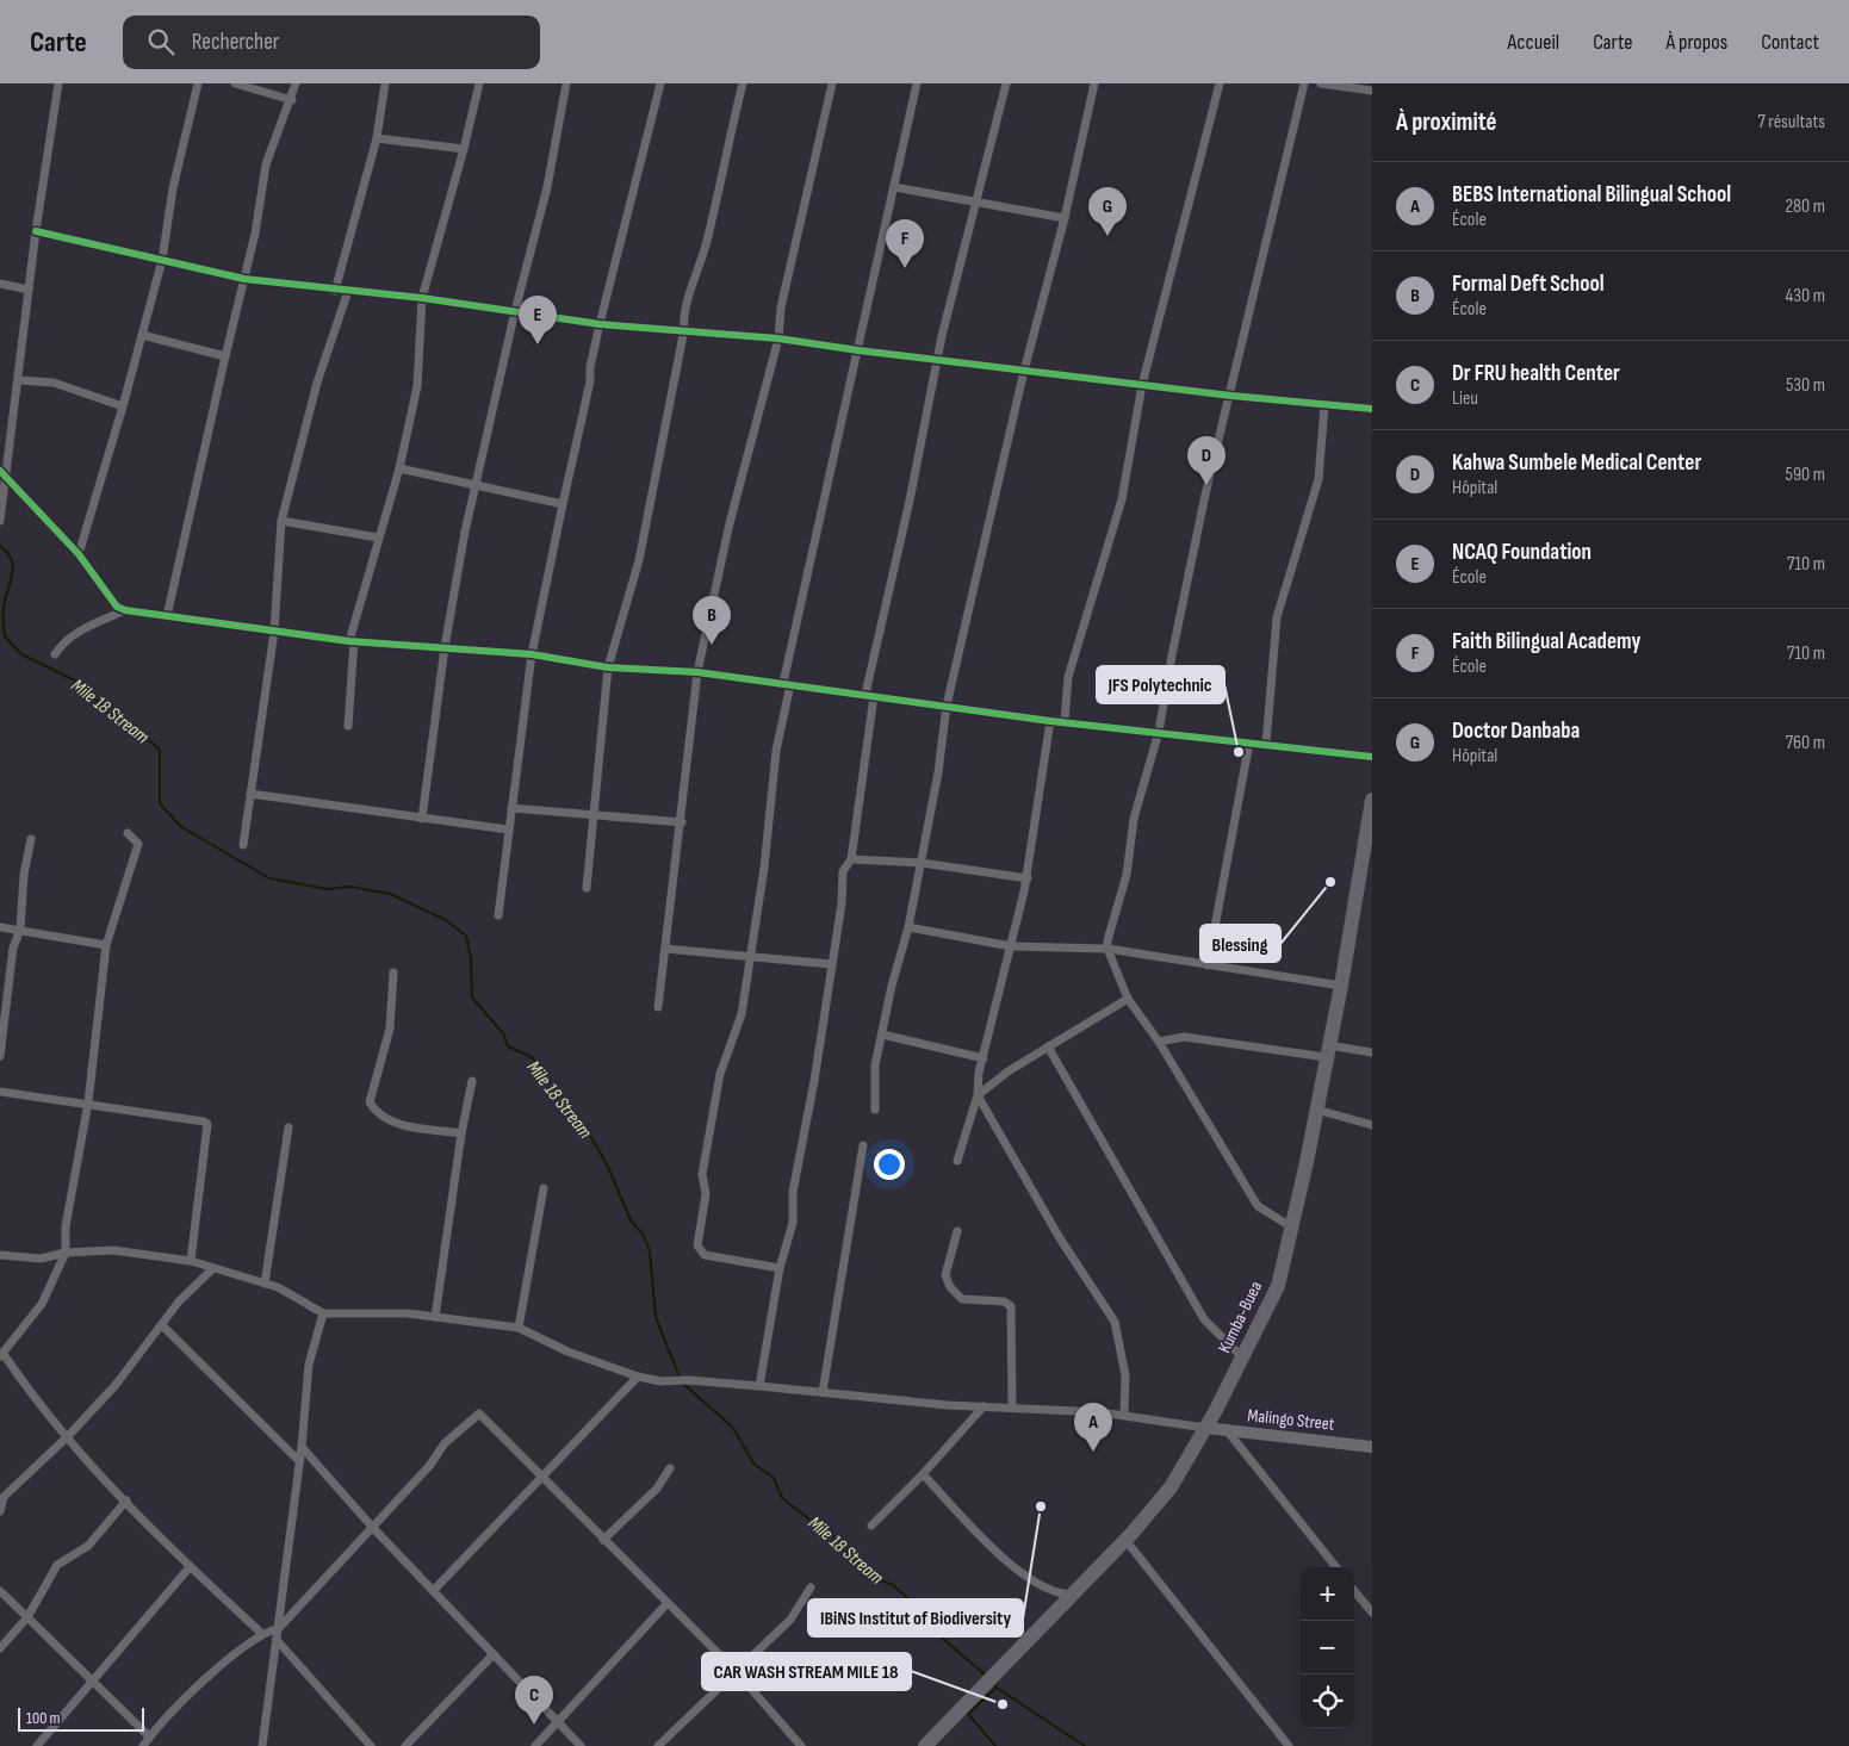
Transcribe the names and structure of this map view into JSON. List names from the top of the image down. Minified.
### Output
{"streets":{"highway":["Kumba-Buea"],"street":["Malingo Street"]},"crossings":[["Kumba-Buea","Malingo Street"]],"water":["Mile 18 Stream"],"places":["JFS Polytechnic","Blessing","IBiNS Institut of Biodiversity","CAR WASH STREAM MILE 18"],"scale_bar":"100 m","page":{"header":"Carte","search":"Rechercher","nav":["Accueil","Carte","À propos","Contact"],"heading":["À proximité","7 résultats"],"list":[{"mark":"A","name":"BEBS International Bilingual School","note":"École","value":"280 m"},{"mark":"B","name":"Formal Deft School","note":"École","value":"430 m"},{"mark":"C","name":"Dr FRU health Center","note":"Lieu","value":"530 m"},{"mark":"D","name":"Kahwa Sumbele Medical Center","note":"Hôpital","value":"590 m"},{"mark":"E","name":"NCAQ Foundation","note":"École","value":"710 m"},{"mark":"F","name":"Faith Bilingual Academy","note":"École","value":"710 m"},{"mark":"G","name":"Doctor Danbaba","note":"Hôpital","value":"760 m"}],"pins":["G","F","E","D","B","A","C"],"map_buttons":["+","−"],"scale":"100 m"}}
